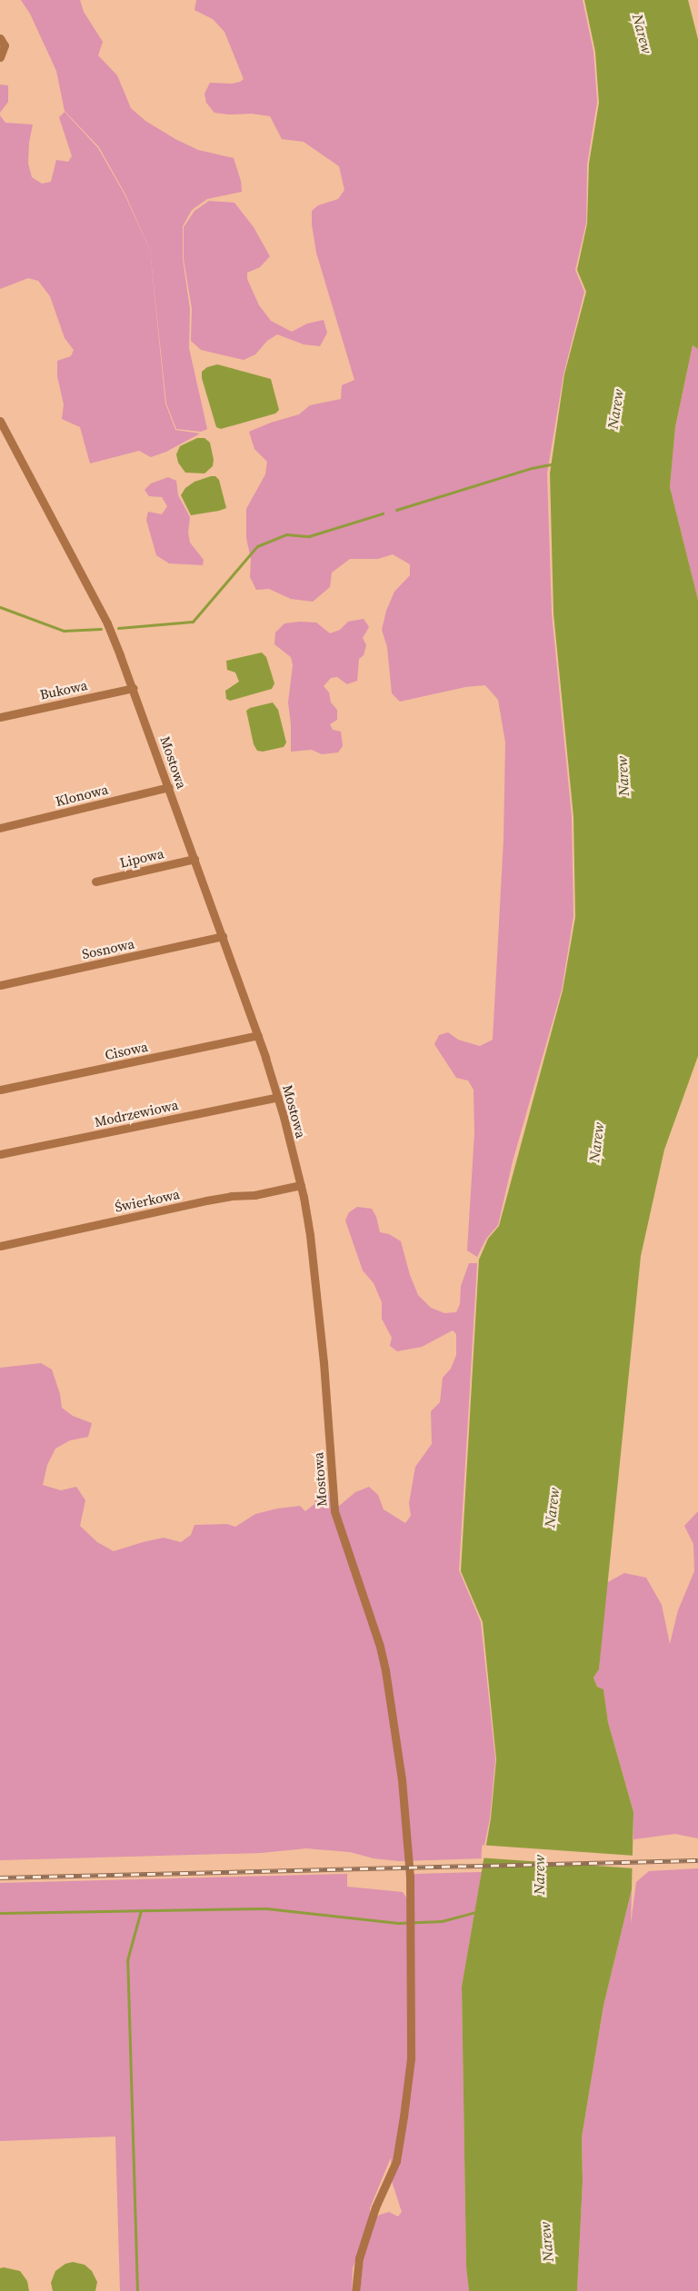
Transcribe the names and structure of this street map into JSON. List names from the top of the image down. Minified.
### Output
{"streets":{"street":["Bukowa","Mostowa","Klonowa","Lipowa","Sosnowa","Cisowa","Modrzewiowa","Świerkowa"]},"crossings":[["Bukowa","Mostowa"],["Mostowa","Klonowa"],["Mostowa","Lipowa"],["Mostowa","Sosnowa"],["Mostowa","Cisowa"],["Mostowa","Modrzewiowa"],["Mostowa","Świerkowa"]],"water":["Narew"]}
